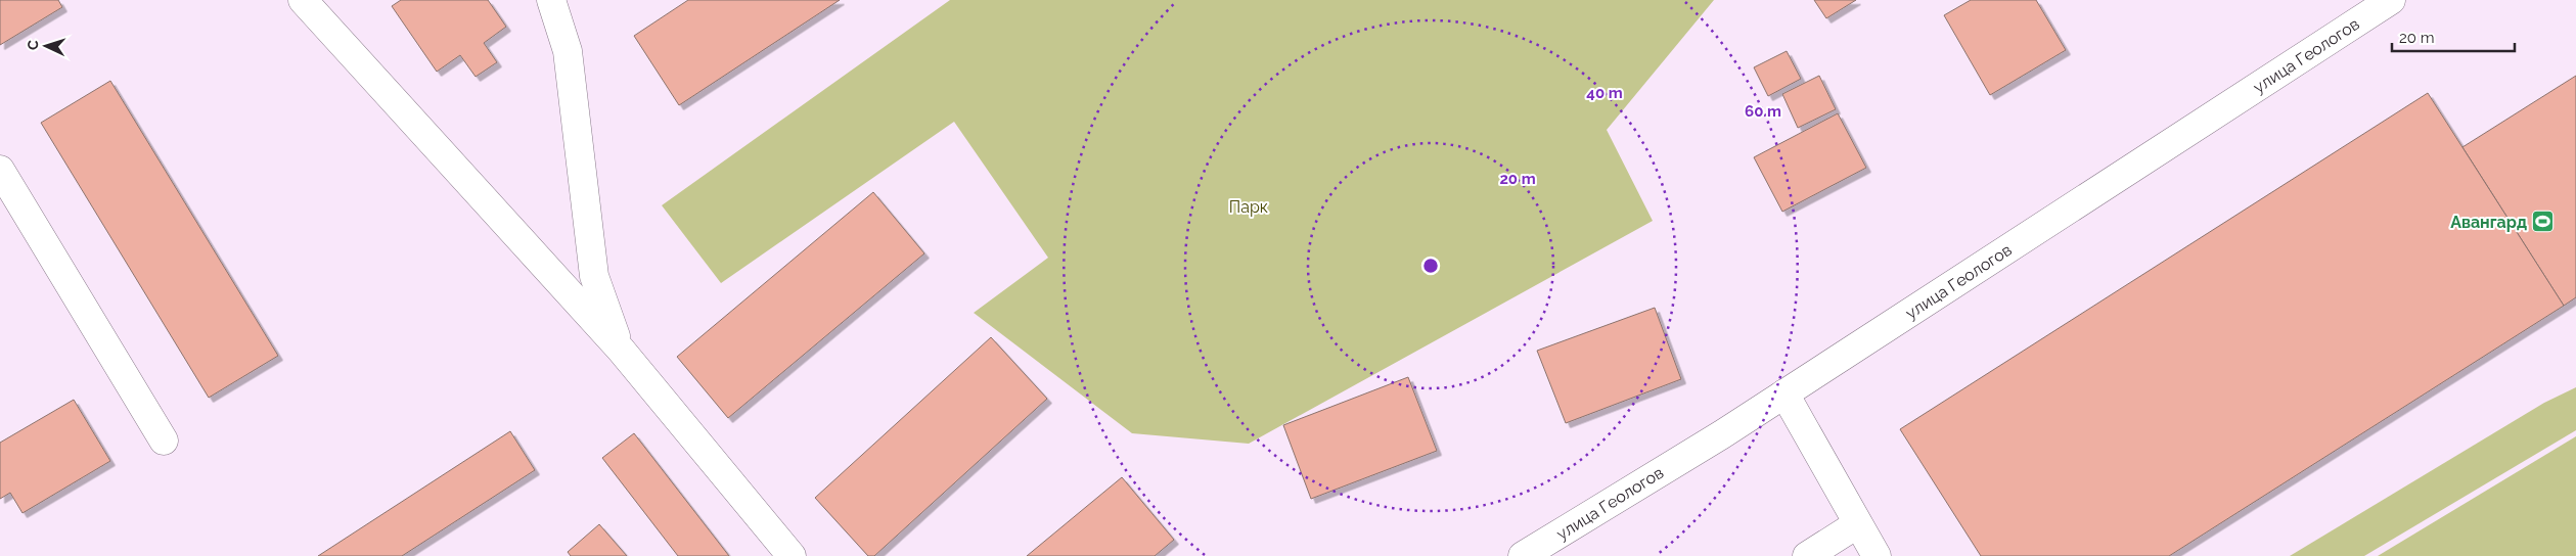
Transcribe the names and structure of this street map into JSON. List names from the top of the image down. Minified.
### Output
{"streets":{"street":["улица Геологов"]},"parks":["Парк"],"places":{"sports":["Авангард"]},"scale_bar":"20 m","north":"left","rings":["40 m","60 m","20 m"]}
